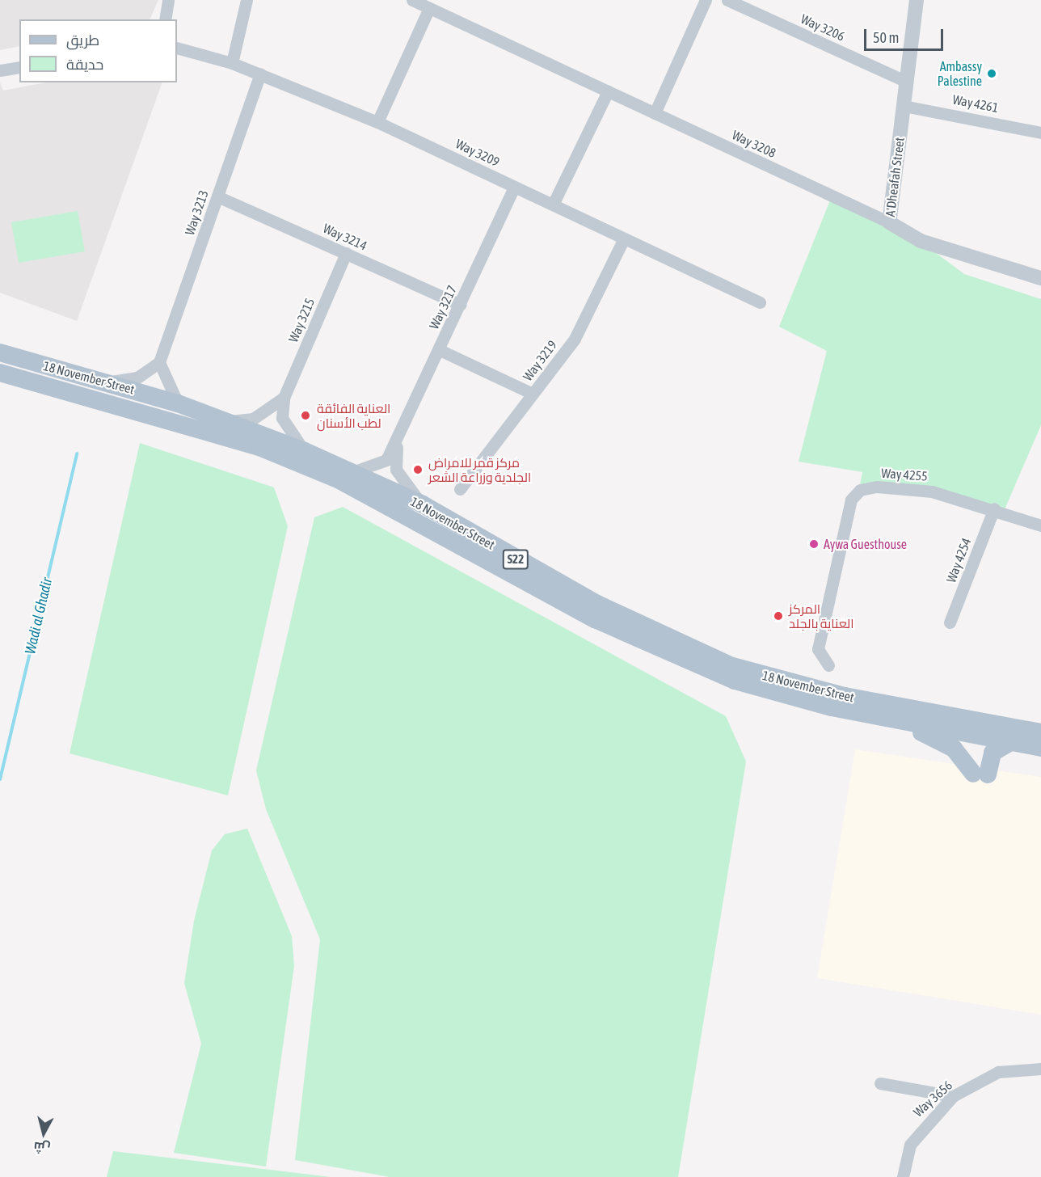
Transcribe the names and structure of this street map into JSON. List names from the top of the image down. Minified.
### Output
{"streets":{"main road":["18 November Street","S22"],"street":["Way 3206","Way 4261","Way 3208","Way 3209","A'Dheafah Street","Way 3213","Way 3214","Way 3217","Way 3215","Way 3219","Way 4255","Way 4254","Way 3656"]},"crossings":[["Way 3206","A'Dheafah Street"],["Way 4261","A'Dheafah Street"],["Way 3208","A'Dheafah Street"],["Way 3209","Way 3213"],["Way 3209","Way 3217"],["Way 3209","Way 3219"],["Way 3213","Way 3214"],["Way 3214","Way 3217"],["Way 3214","Way 3215"],["Way 3217","18 November Street"],["Way 3215","18 November Street"],["Way 4255","Way 4254"]],"water":["Wadi al Ghadir"],"places":["Ambassy Palestine","العناية الفائقة لطب الأسنان","مركز قمر للامراض الجلدية وزراعة الشعر","Aywa Guesthouse","المركز العناية بالجلد"],"legend":["طريق","حديقة"],"scale_bar":"50 m","north":"bottom"}
